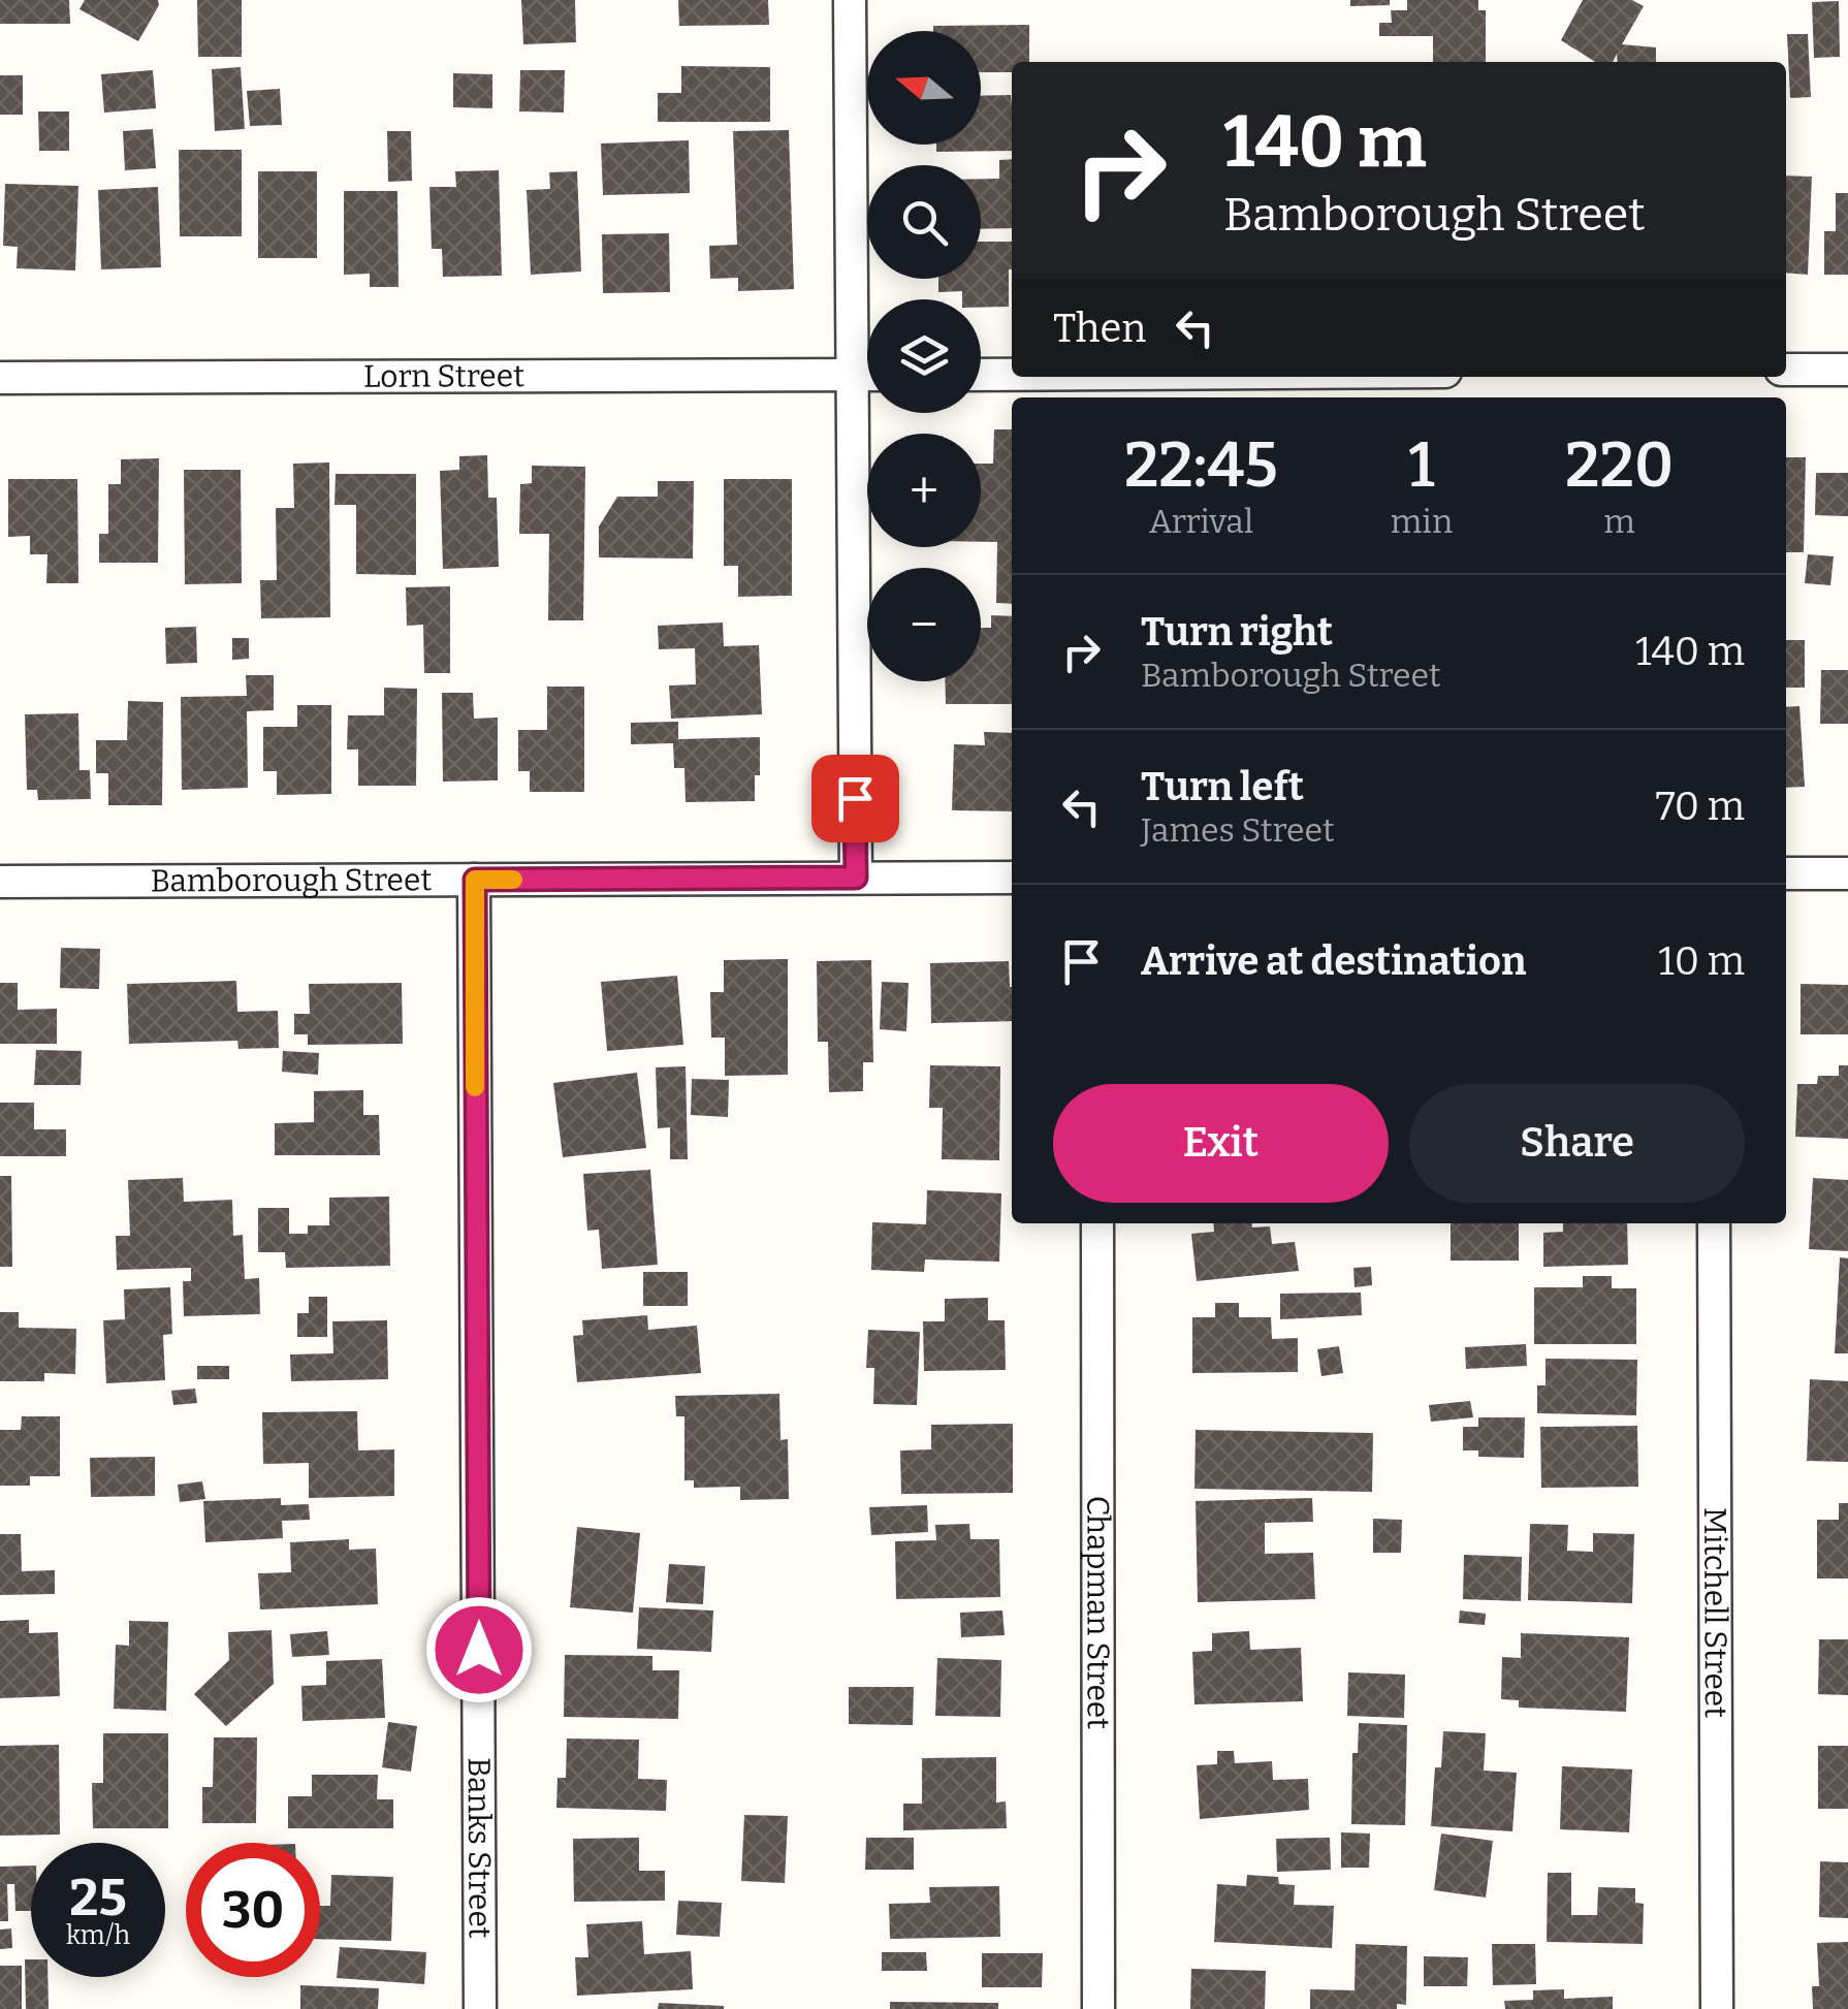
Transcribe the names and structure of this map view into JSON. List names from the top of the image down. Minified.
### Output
{"streets":{"street":["Lorn Street","Bamborough Street","Chapman Street","Mitchell Street","Banks Street"]},"crossings":[["Bamborough Street","Banks Street"]],"north":"left","page":{"map_buttons":["+","−"],"turn":["140 m","Bamborough Street"],"then":"Then","eta":["22:45","Arrival","1","min","220","m"],"list":[{"name":"Turn right","note":"Bamborough Street","value":"140 m"},{"name":"Turn left","note":"James Street","value":"70 m"},{"name":"Arrive at destination","value":"10 m"}],"buttons":["Exit","Share"],"speed":"25 km/h","limit":"30"}}
